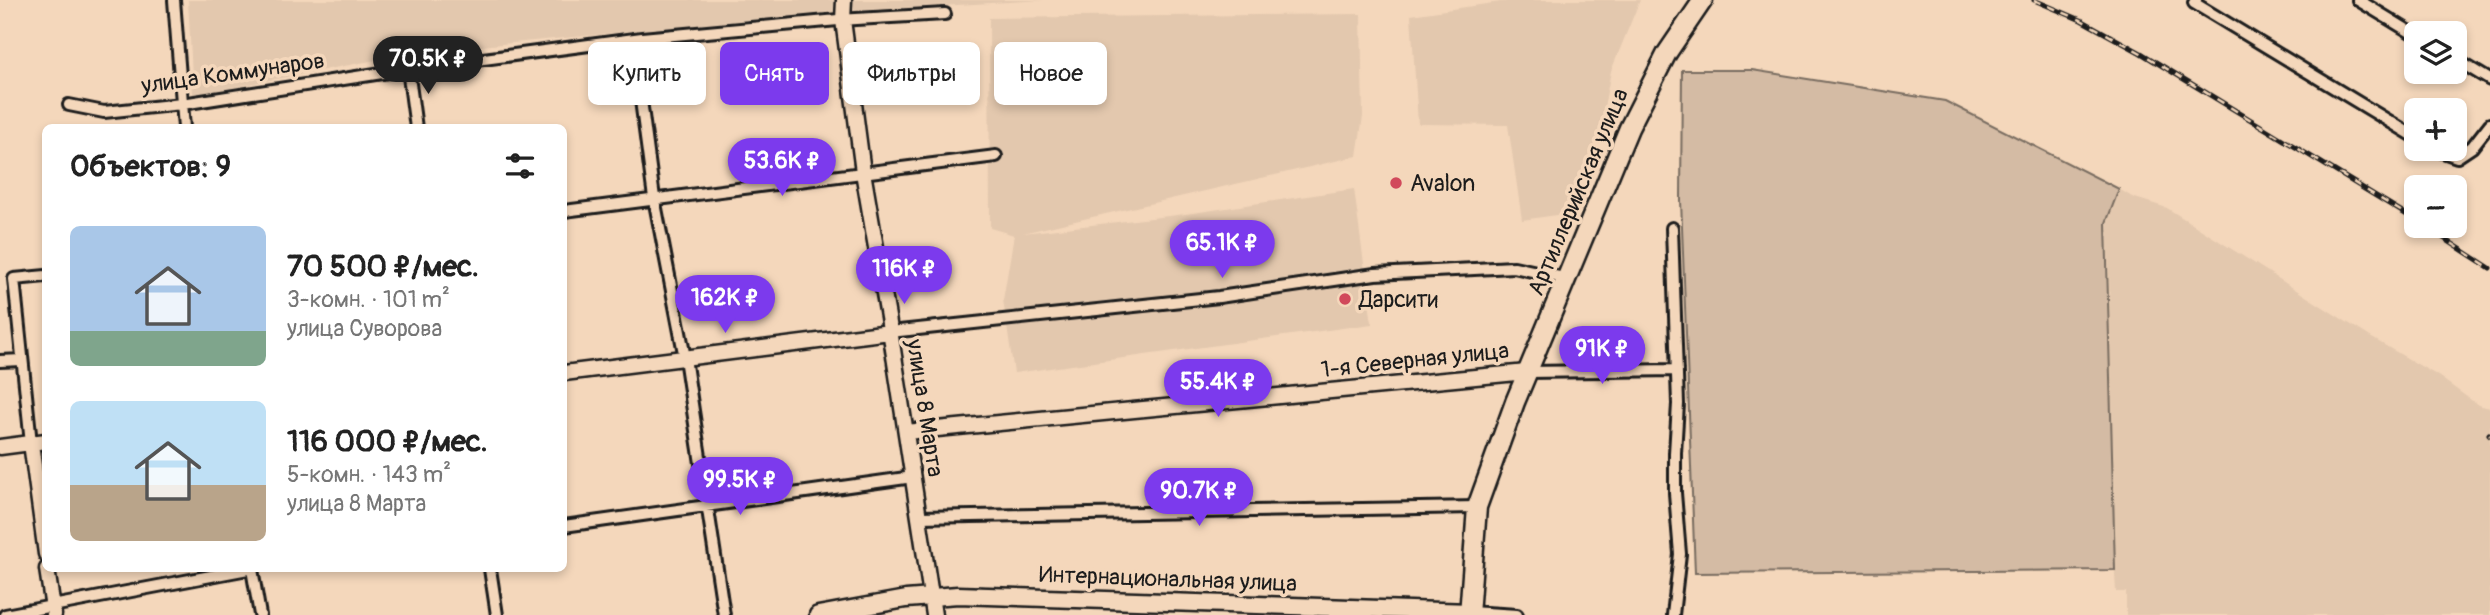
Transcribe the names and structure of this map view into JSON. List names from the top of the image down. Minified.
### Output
{"streets":{"main road":["Артиллерийская улица","Интернациональная улица"],"street":["улица Коммунаров","1-я Северная улица","улица 8 Марта"]},"crossings":[["улица Коммунаров","улица 8 Марта"],["Артиллерийская улица","1-я Северная улица"],["Артиллерийская улица","Интернациональная улица"],["1-я Северная улица","улица 8 Марта"],["улица 8 Марта","Интернациональная улица"]],"places":["Avalon","Дарсити"],"page":{"map_buttons":["+","−"],"price":["70.5K ₽","53.6K ₽","65.1K ₽","116K ₽","162K ₽","91K ₽","55.4K ₽","99.5K ₽","90.7K ₽"],"chip":["Купить","Снять","Фильтры","Новое"],"heading":"Объектов: 9","list":[{"name":"70 500 ₽/мес.","note":"3-комн. · 101 m² · улица Суворова"},{"name":"116 000 ₽/мес.","note":"5-комн. · 143 m² · улица 8 Марта"}]}}
